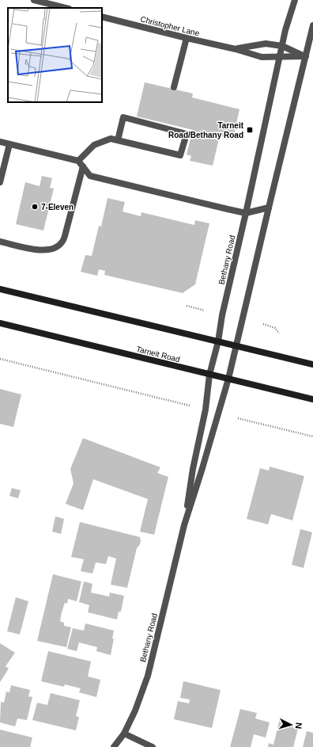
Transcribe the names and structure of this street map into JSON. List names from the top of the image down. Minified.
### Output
{"streets":{"main road":["Tarneit Road"],"street":["Christopher Lane","Bethany Road"]},"crossings":[["Christopher Lane","Bethany Road"],["Bethany Road","Tarneit Road"]],"places":{"transit":["Tarneit Road/Bethany Road"],"other":["7-Eleven"]},"north":"right"}
